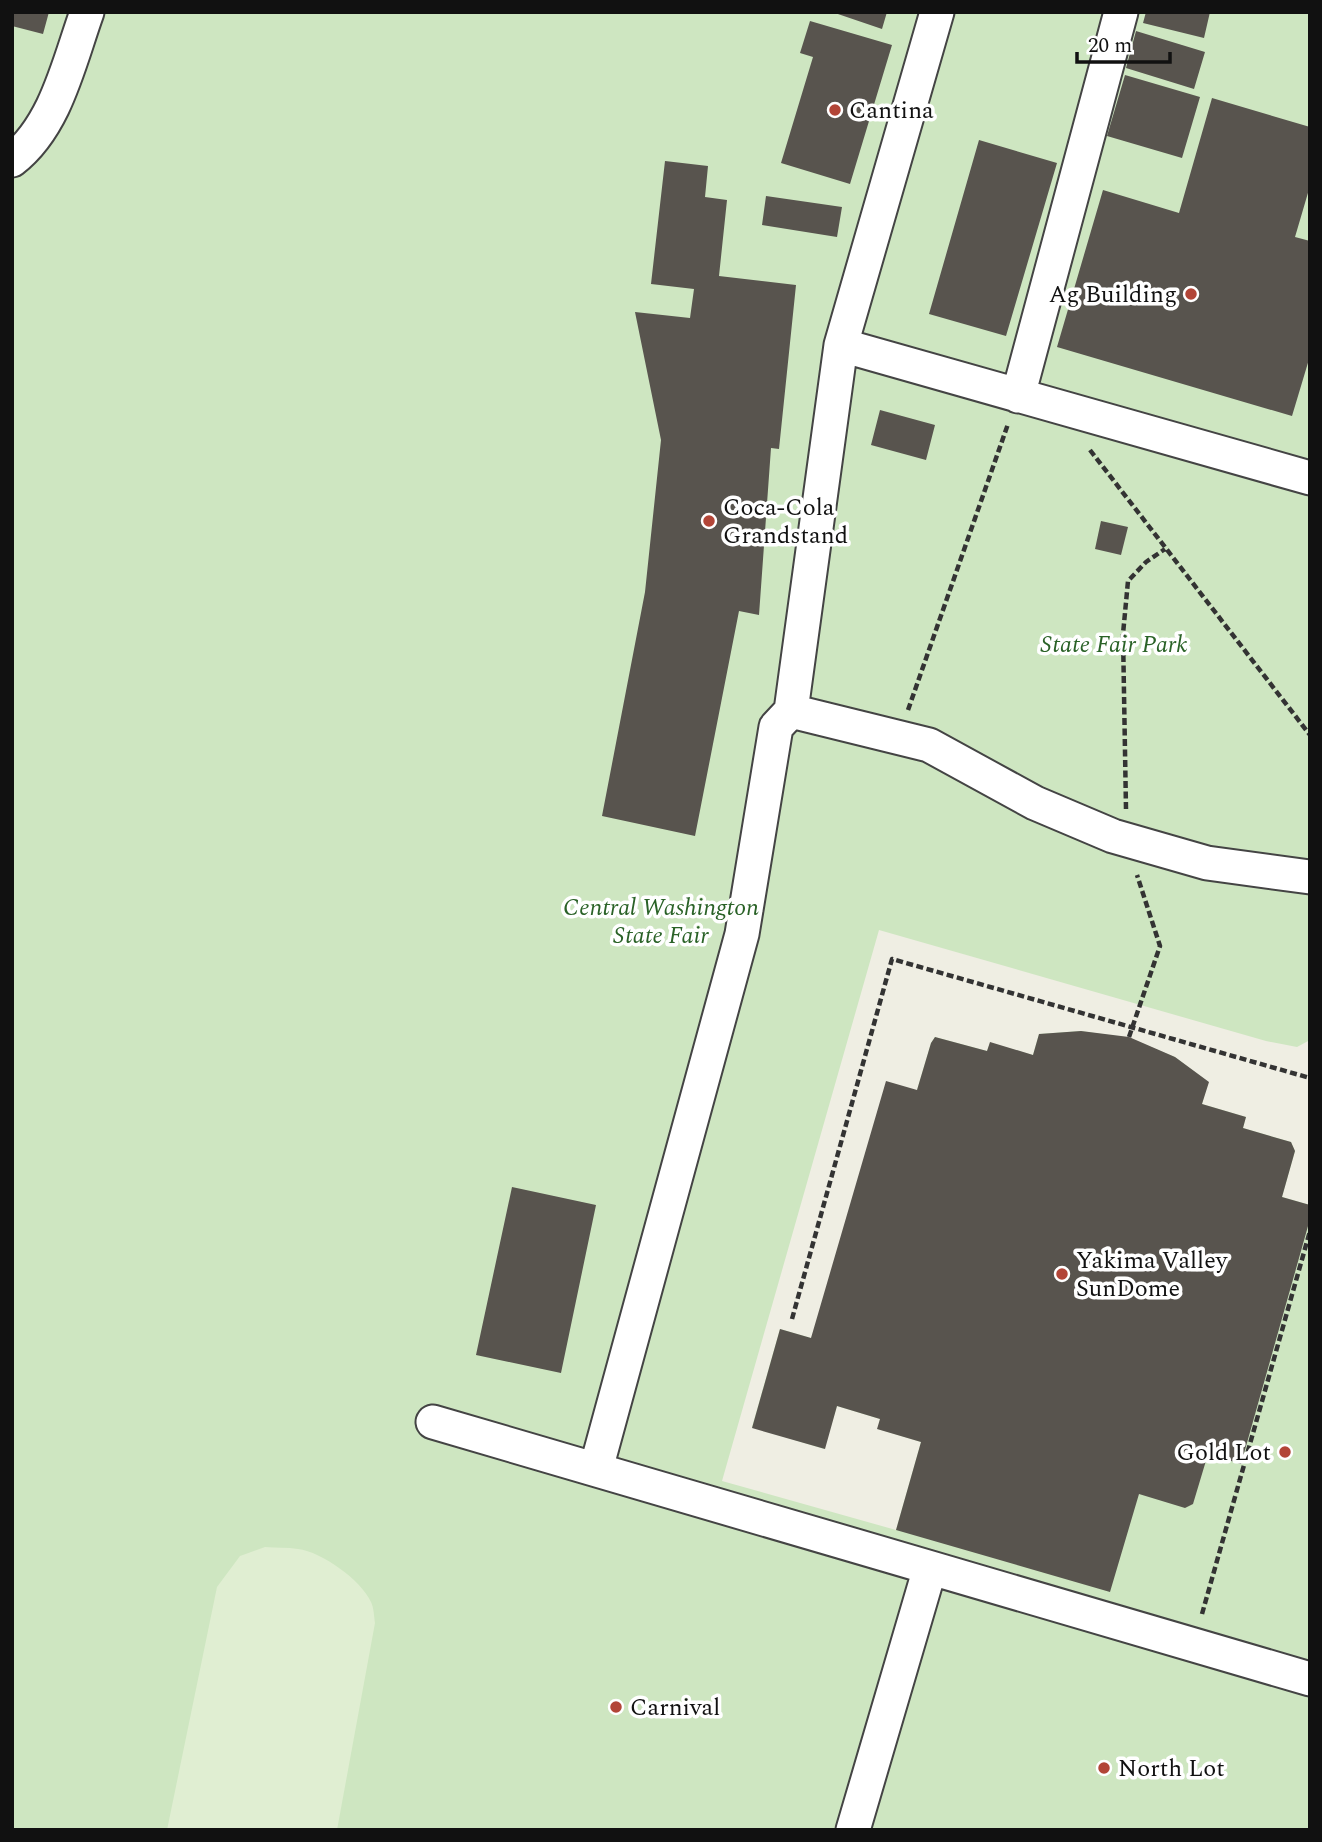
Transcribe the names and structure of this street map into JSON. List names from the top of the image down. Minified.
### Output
{"parks":["State Fair Park","Central Washington State Fair"],"places":["Cantina","Ag Building","Coca-Cola Grandstand","Yakima Valley SunDome","Gold Lot","Carnival","North Lot"],"scale_bar":"20 m"}
